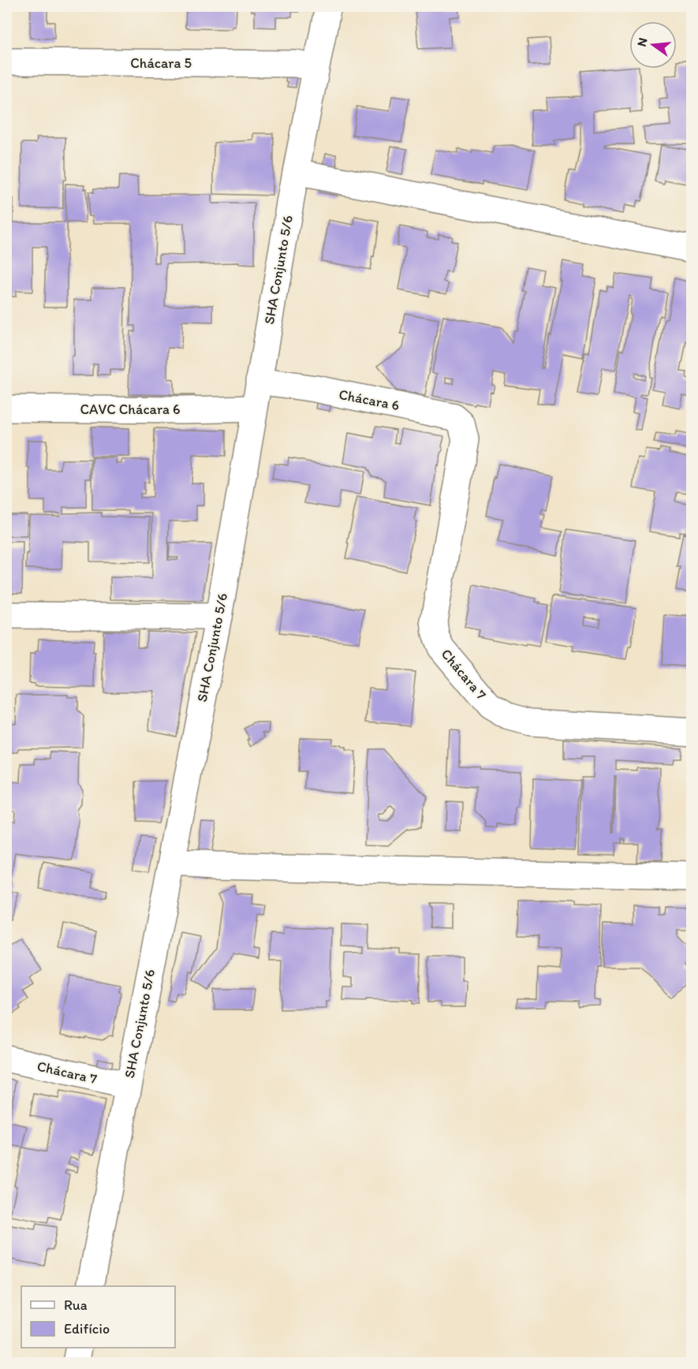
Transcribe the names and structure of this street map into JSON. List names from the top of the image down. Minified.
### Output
{"streets":{"street":["Chácara 5","SHA Conjunto 5/6","Chácara 6","CAVC Chácara 6","Chácara 7"]},"crossings":[["Chácara 5","SHA Conjunto 5/6"],["SHA Conjunto 5/6","Chácara 6"],["SHA Conjunto 5/6","CAVC Chácara 6"],["SHA Conjunto 5/6","Chácara 7"],["Chácara 6","Chácara 7"]],"legend":["Rua","Edifício"],"north":"left"}
